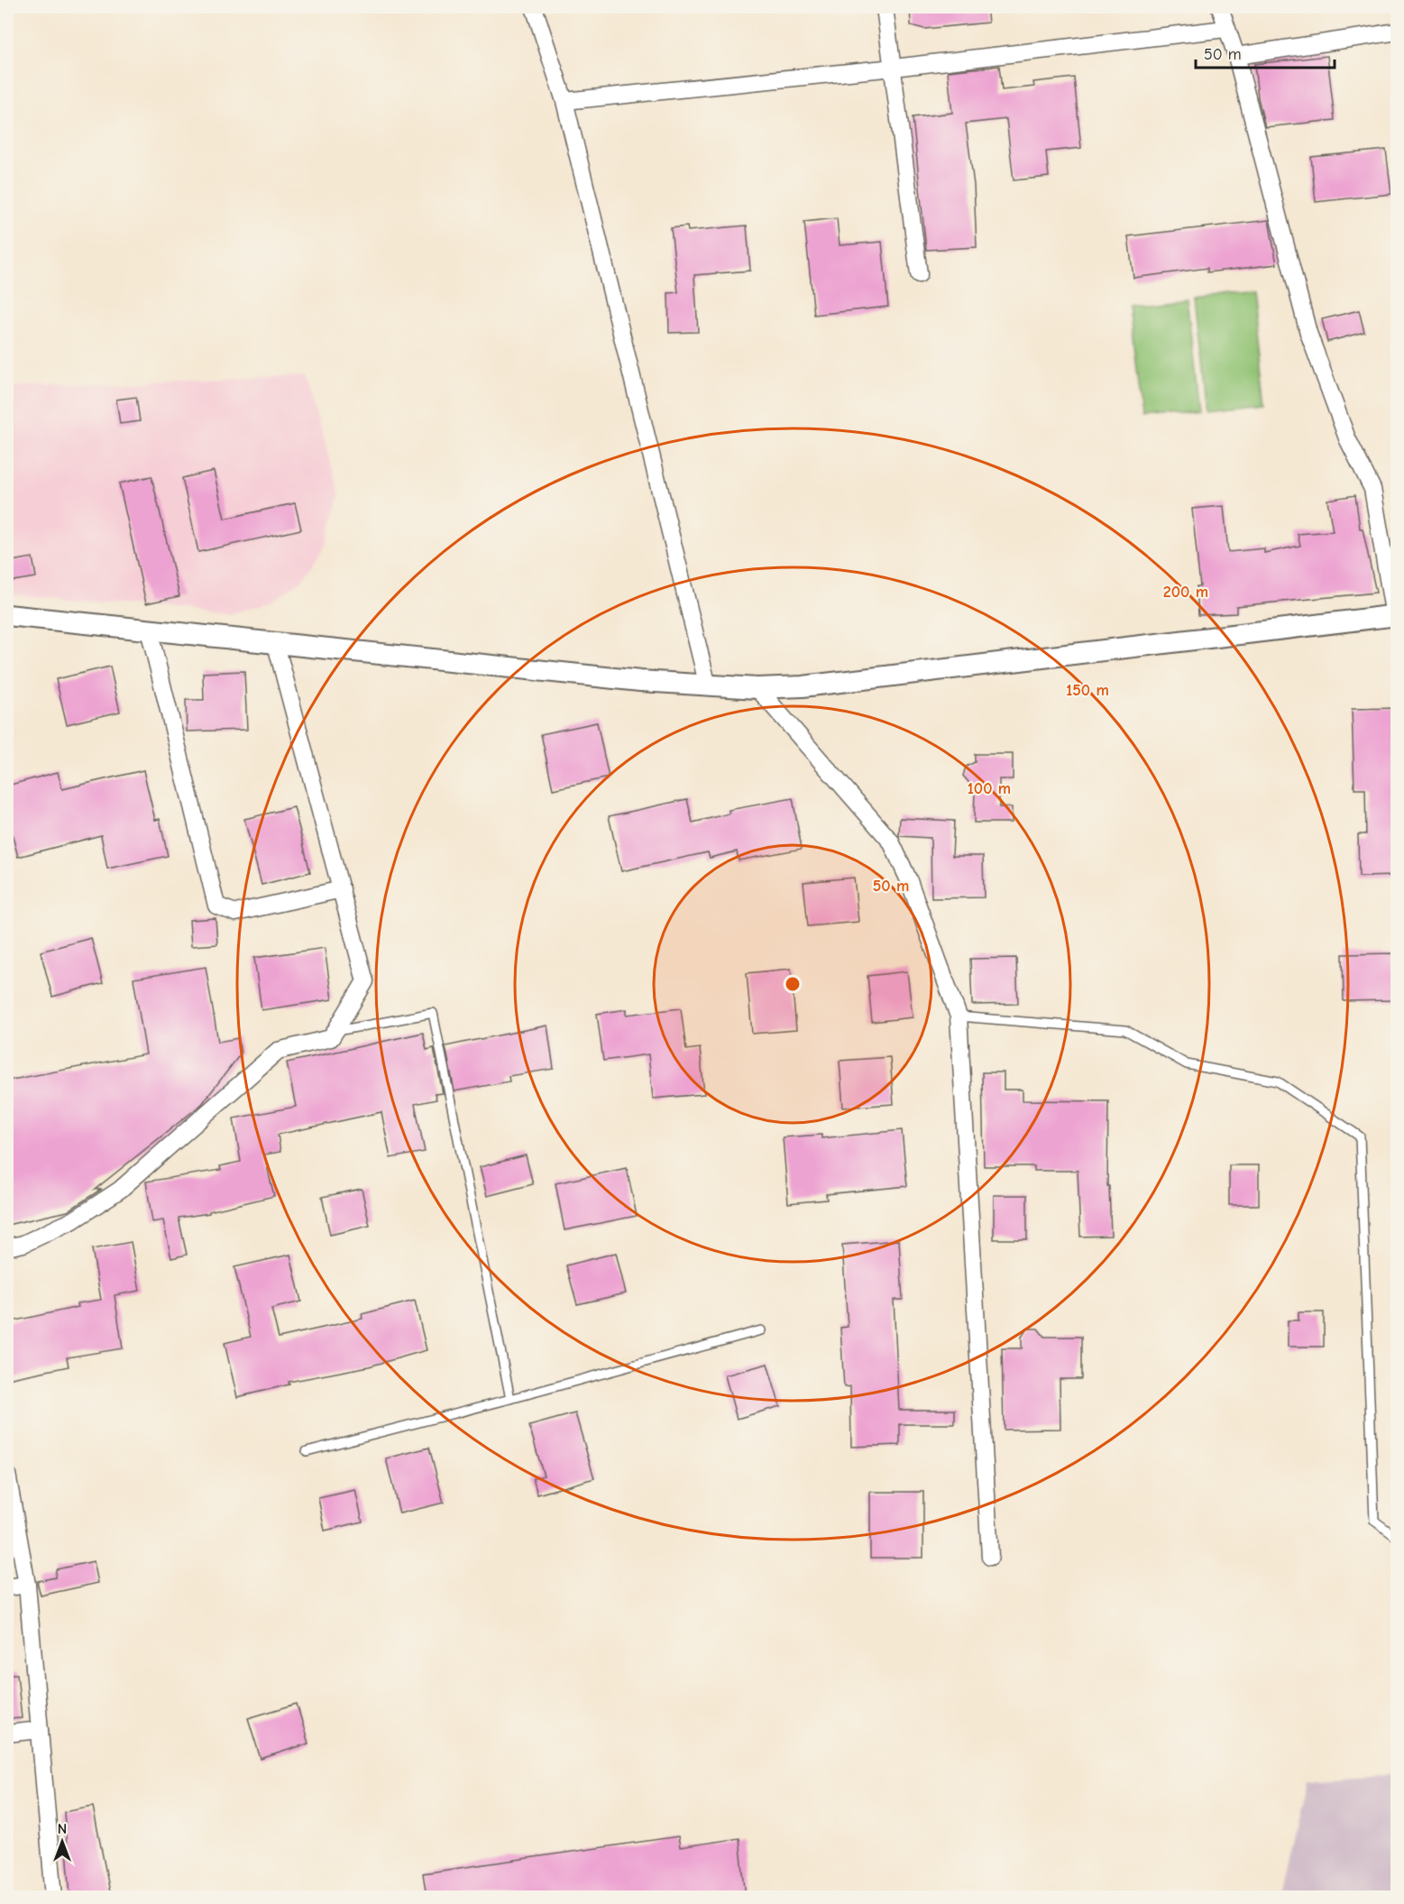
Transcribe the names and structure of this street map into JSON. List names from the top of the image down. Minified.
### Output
{"scale_bar":"50 m","north":"top","rings":["200 m","150 m","100 m","50 m"]}
